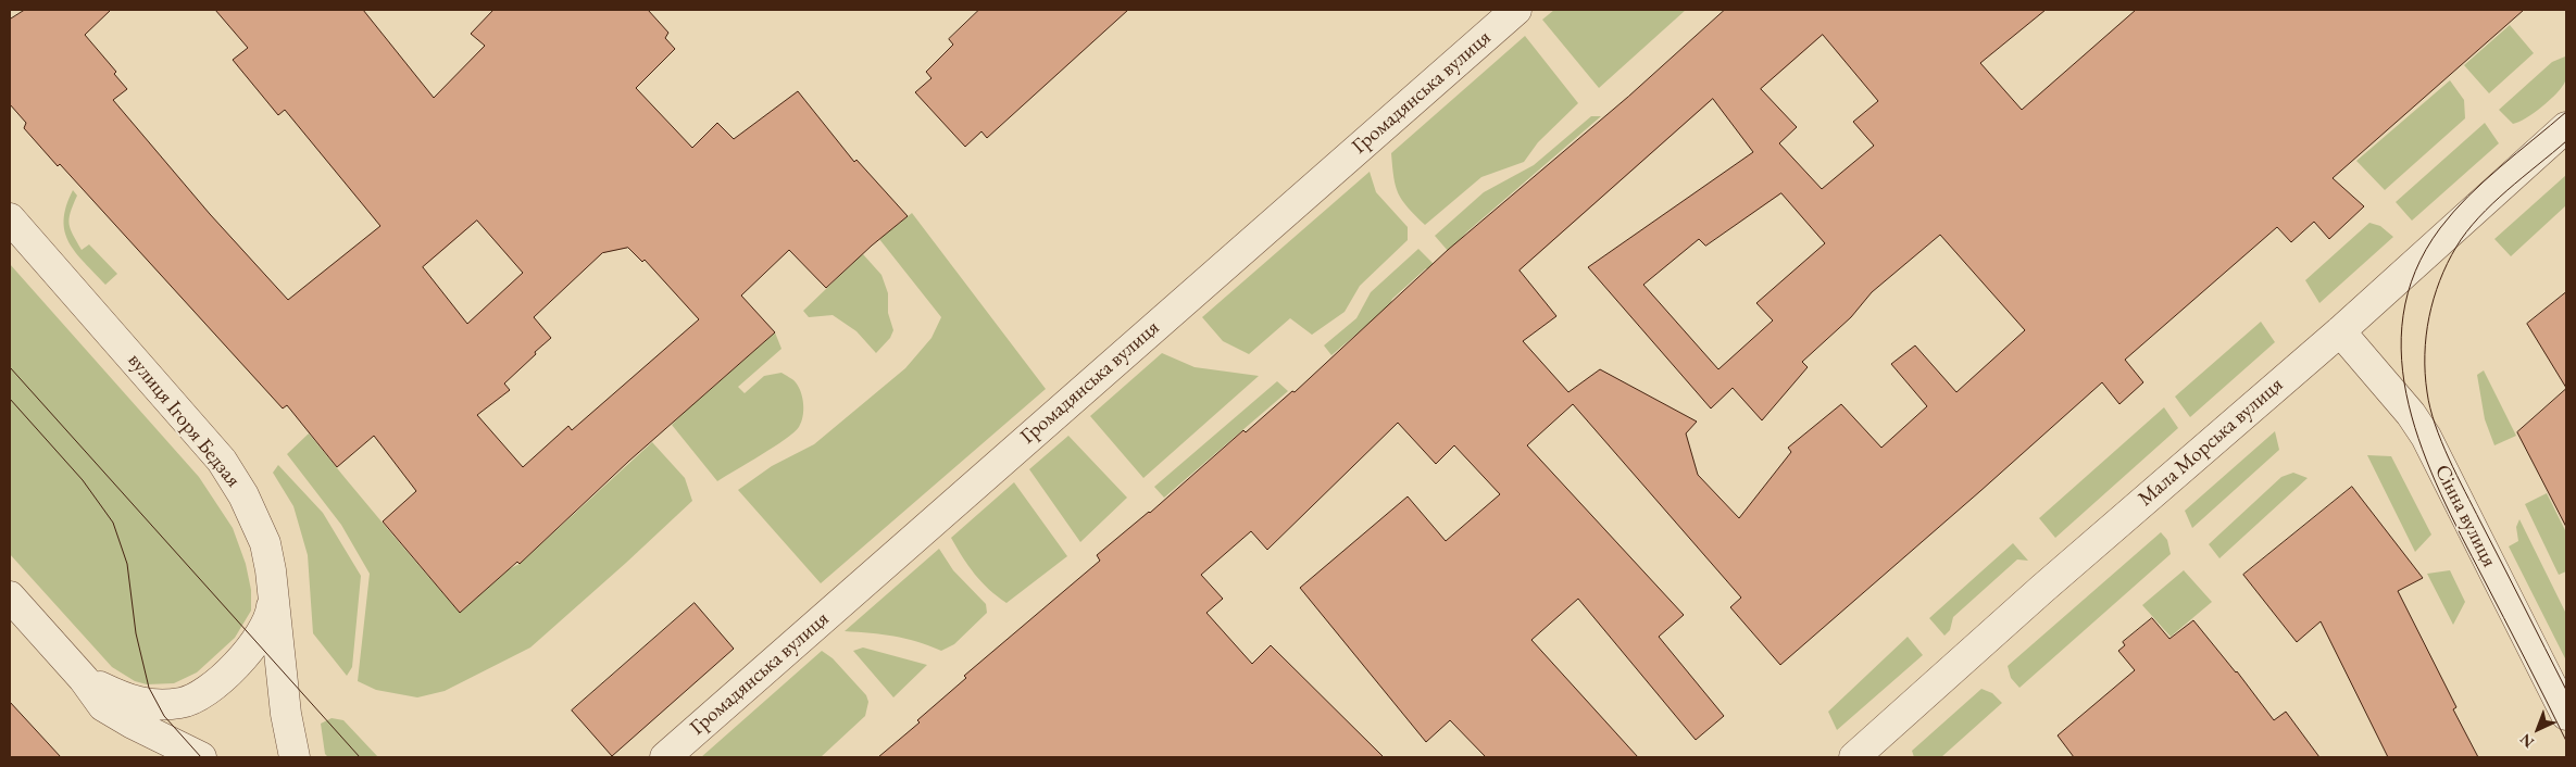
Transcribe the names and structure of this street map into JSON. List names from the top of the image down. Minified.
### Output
{"streets":{"street":["Громадянська вулиця","вулиця Ігоря Бедзая","Мала Морська вулиця","Сінна вулиця"]},"crossings":[["Мала Морська вулиця","Сінна вулиця"]],"north":"bottom left"}
